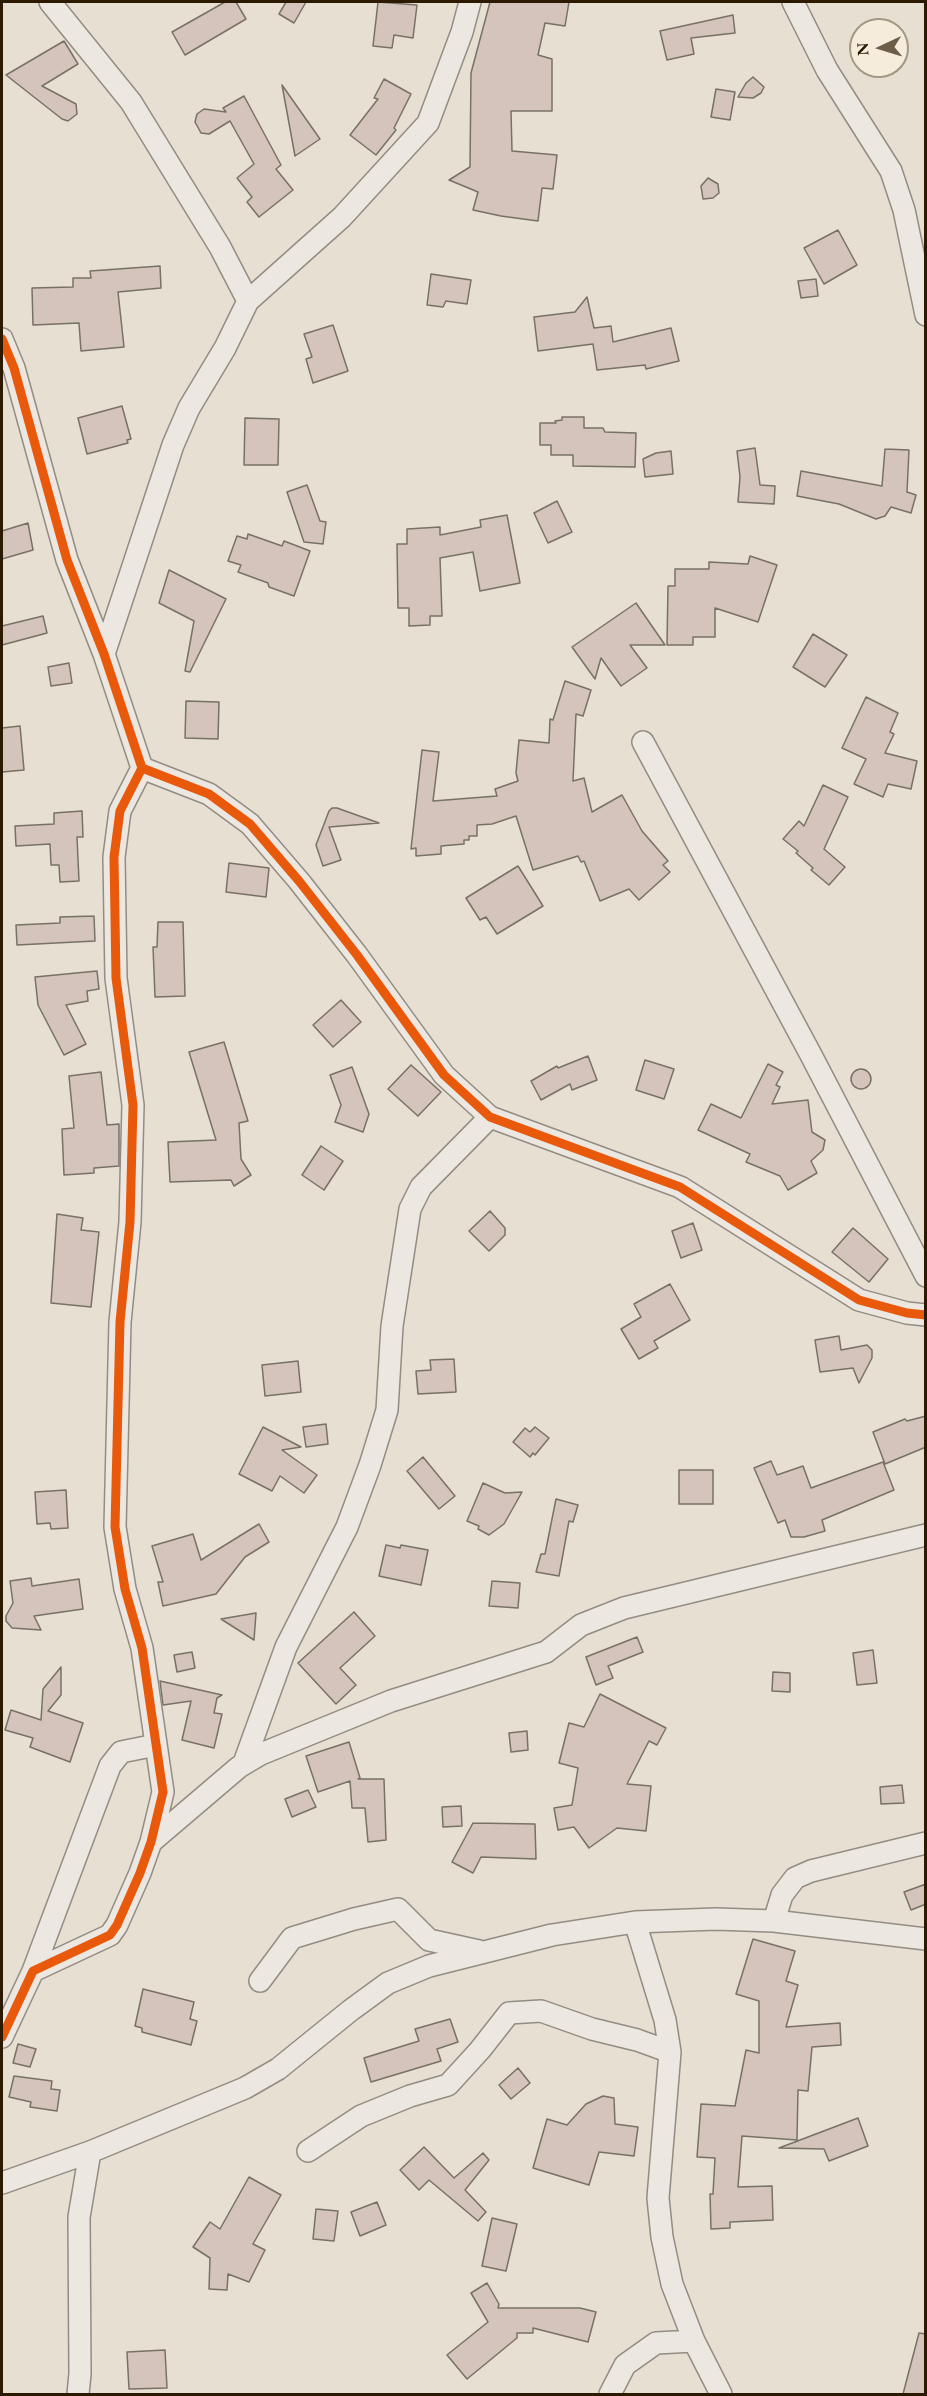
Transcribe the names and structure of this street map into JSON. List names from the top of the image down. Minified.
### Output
{"north":"left"}
